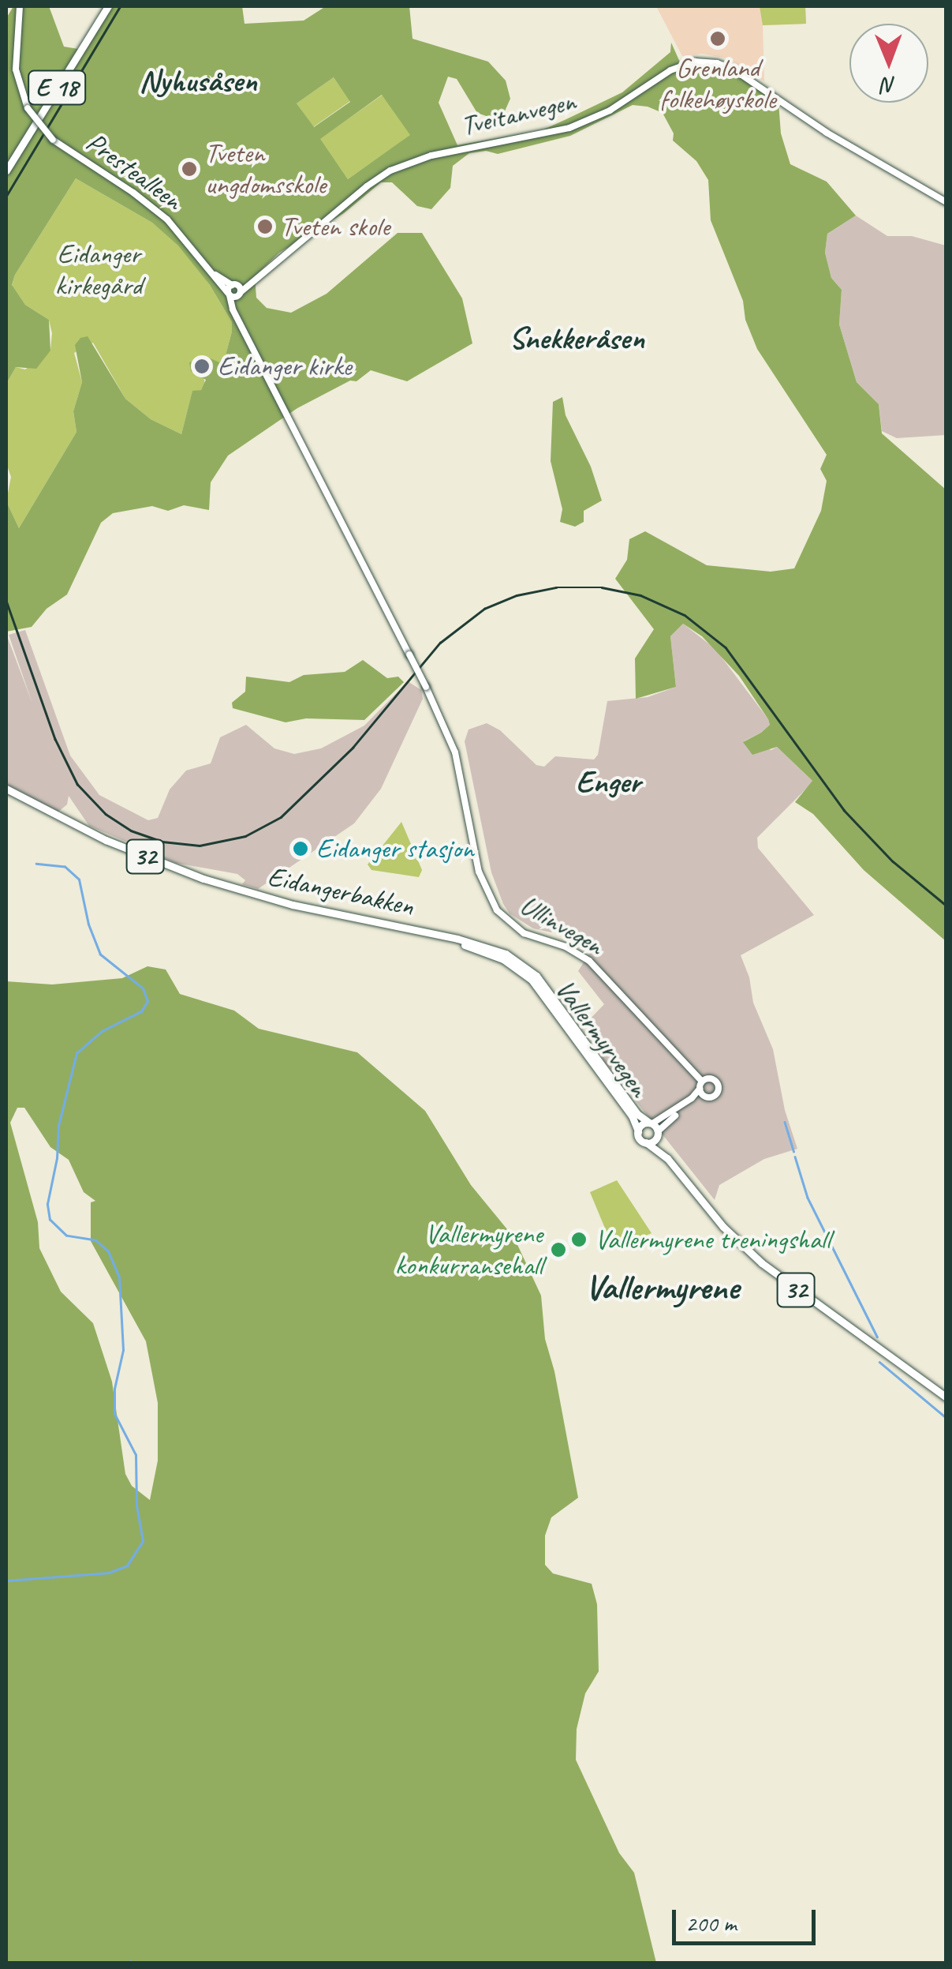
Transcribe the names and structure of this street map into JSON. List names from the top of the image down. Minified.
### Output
{"streets":{"main road":["E 18","Tveitanvegen","Prestealleen","32","Eidangerbakken","Ullinvegen","Vallermyrvegen"]},"crossings":[["Tveitanvegen","Prestealleen"],["Eidangerbakken","Vallermyrvegen"]],"districts":["Nyhusåsen","Snekkeråsen","Enger","Vallermyrene"],"parks":["Eidanger kirkegård"],"places":["Grenland folkehøyskole","Tveten ungdomsskole","Tveten skole","Eidanger kirke","Eidanger stasjon","Vallermyrene treningshall","Vallermyrene konkurransehall"],"scale_bar":"200 m","north":"bottom"}
